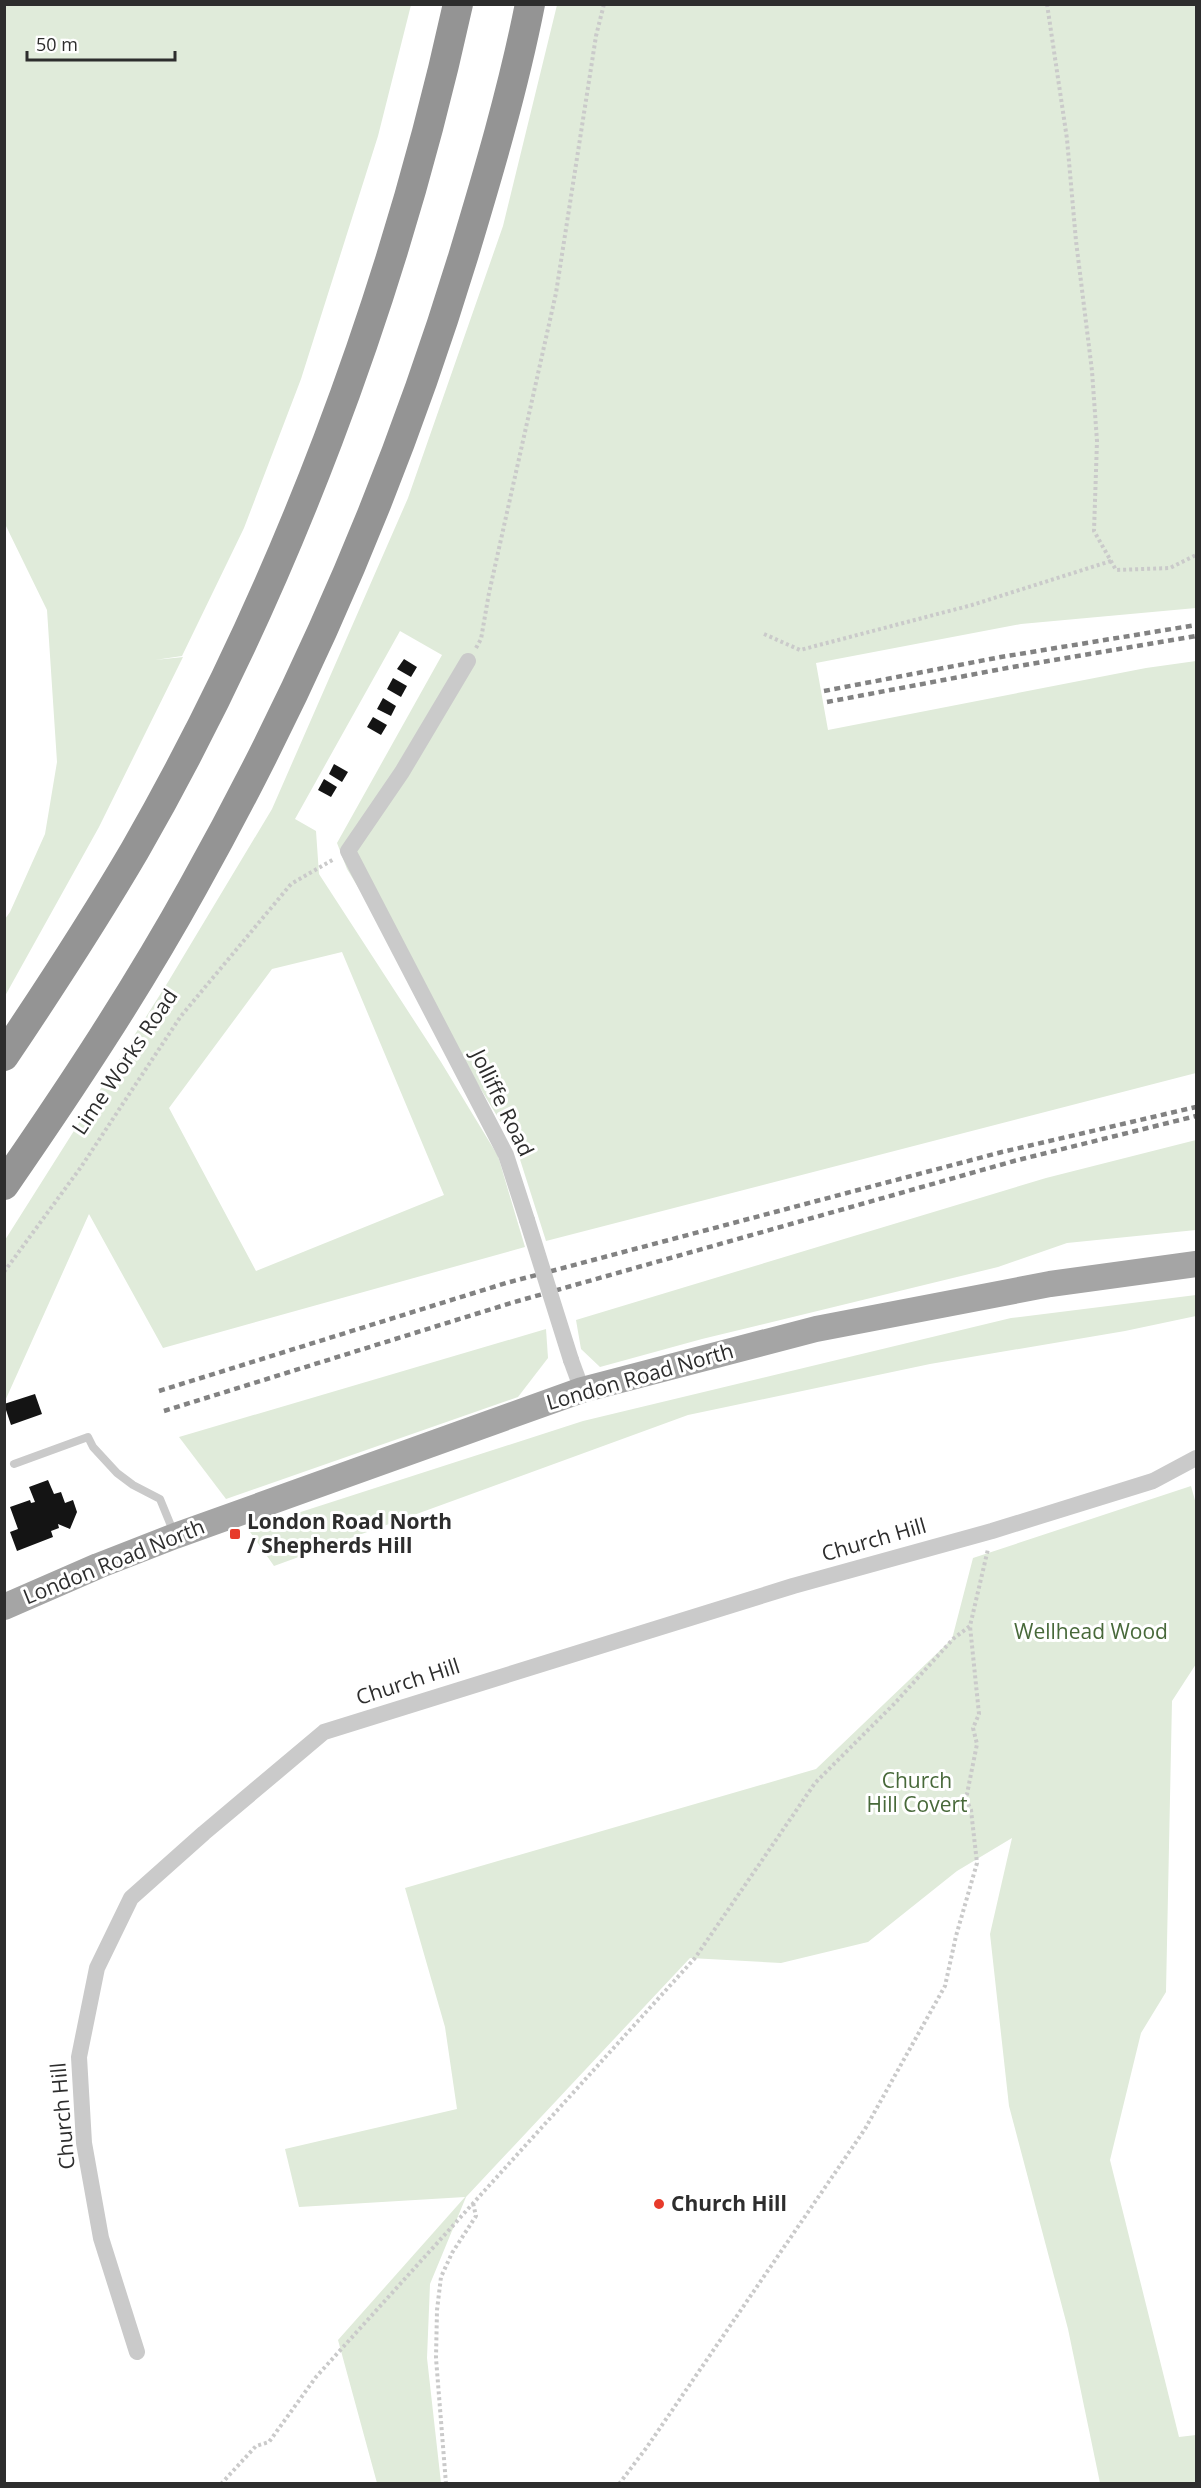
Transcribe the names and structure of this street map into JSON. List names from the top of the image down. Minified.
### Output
{"streets":{"main road":["London Road North"],"street":["Jolliffe Road","Church Hill"],"path":["Lime Works Road"]},"crossings":[["Lime Works Road","Jolliffe Road"],["Jolliffe Road","London Road North"]],"parks":["Wellhead Wood","Church Hill Covert"],"places":{"transit":["London Road North / Shepherds Hill"],"other":["Church Hill"]},"scale_bar":"50 m"}
